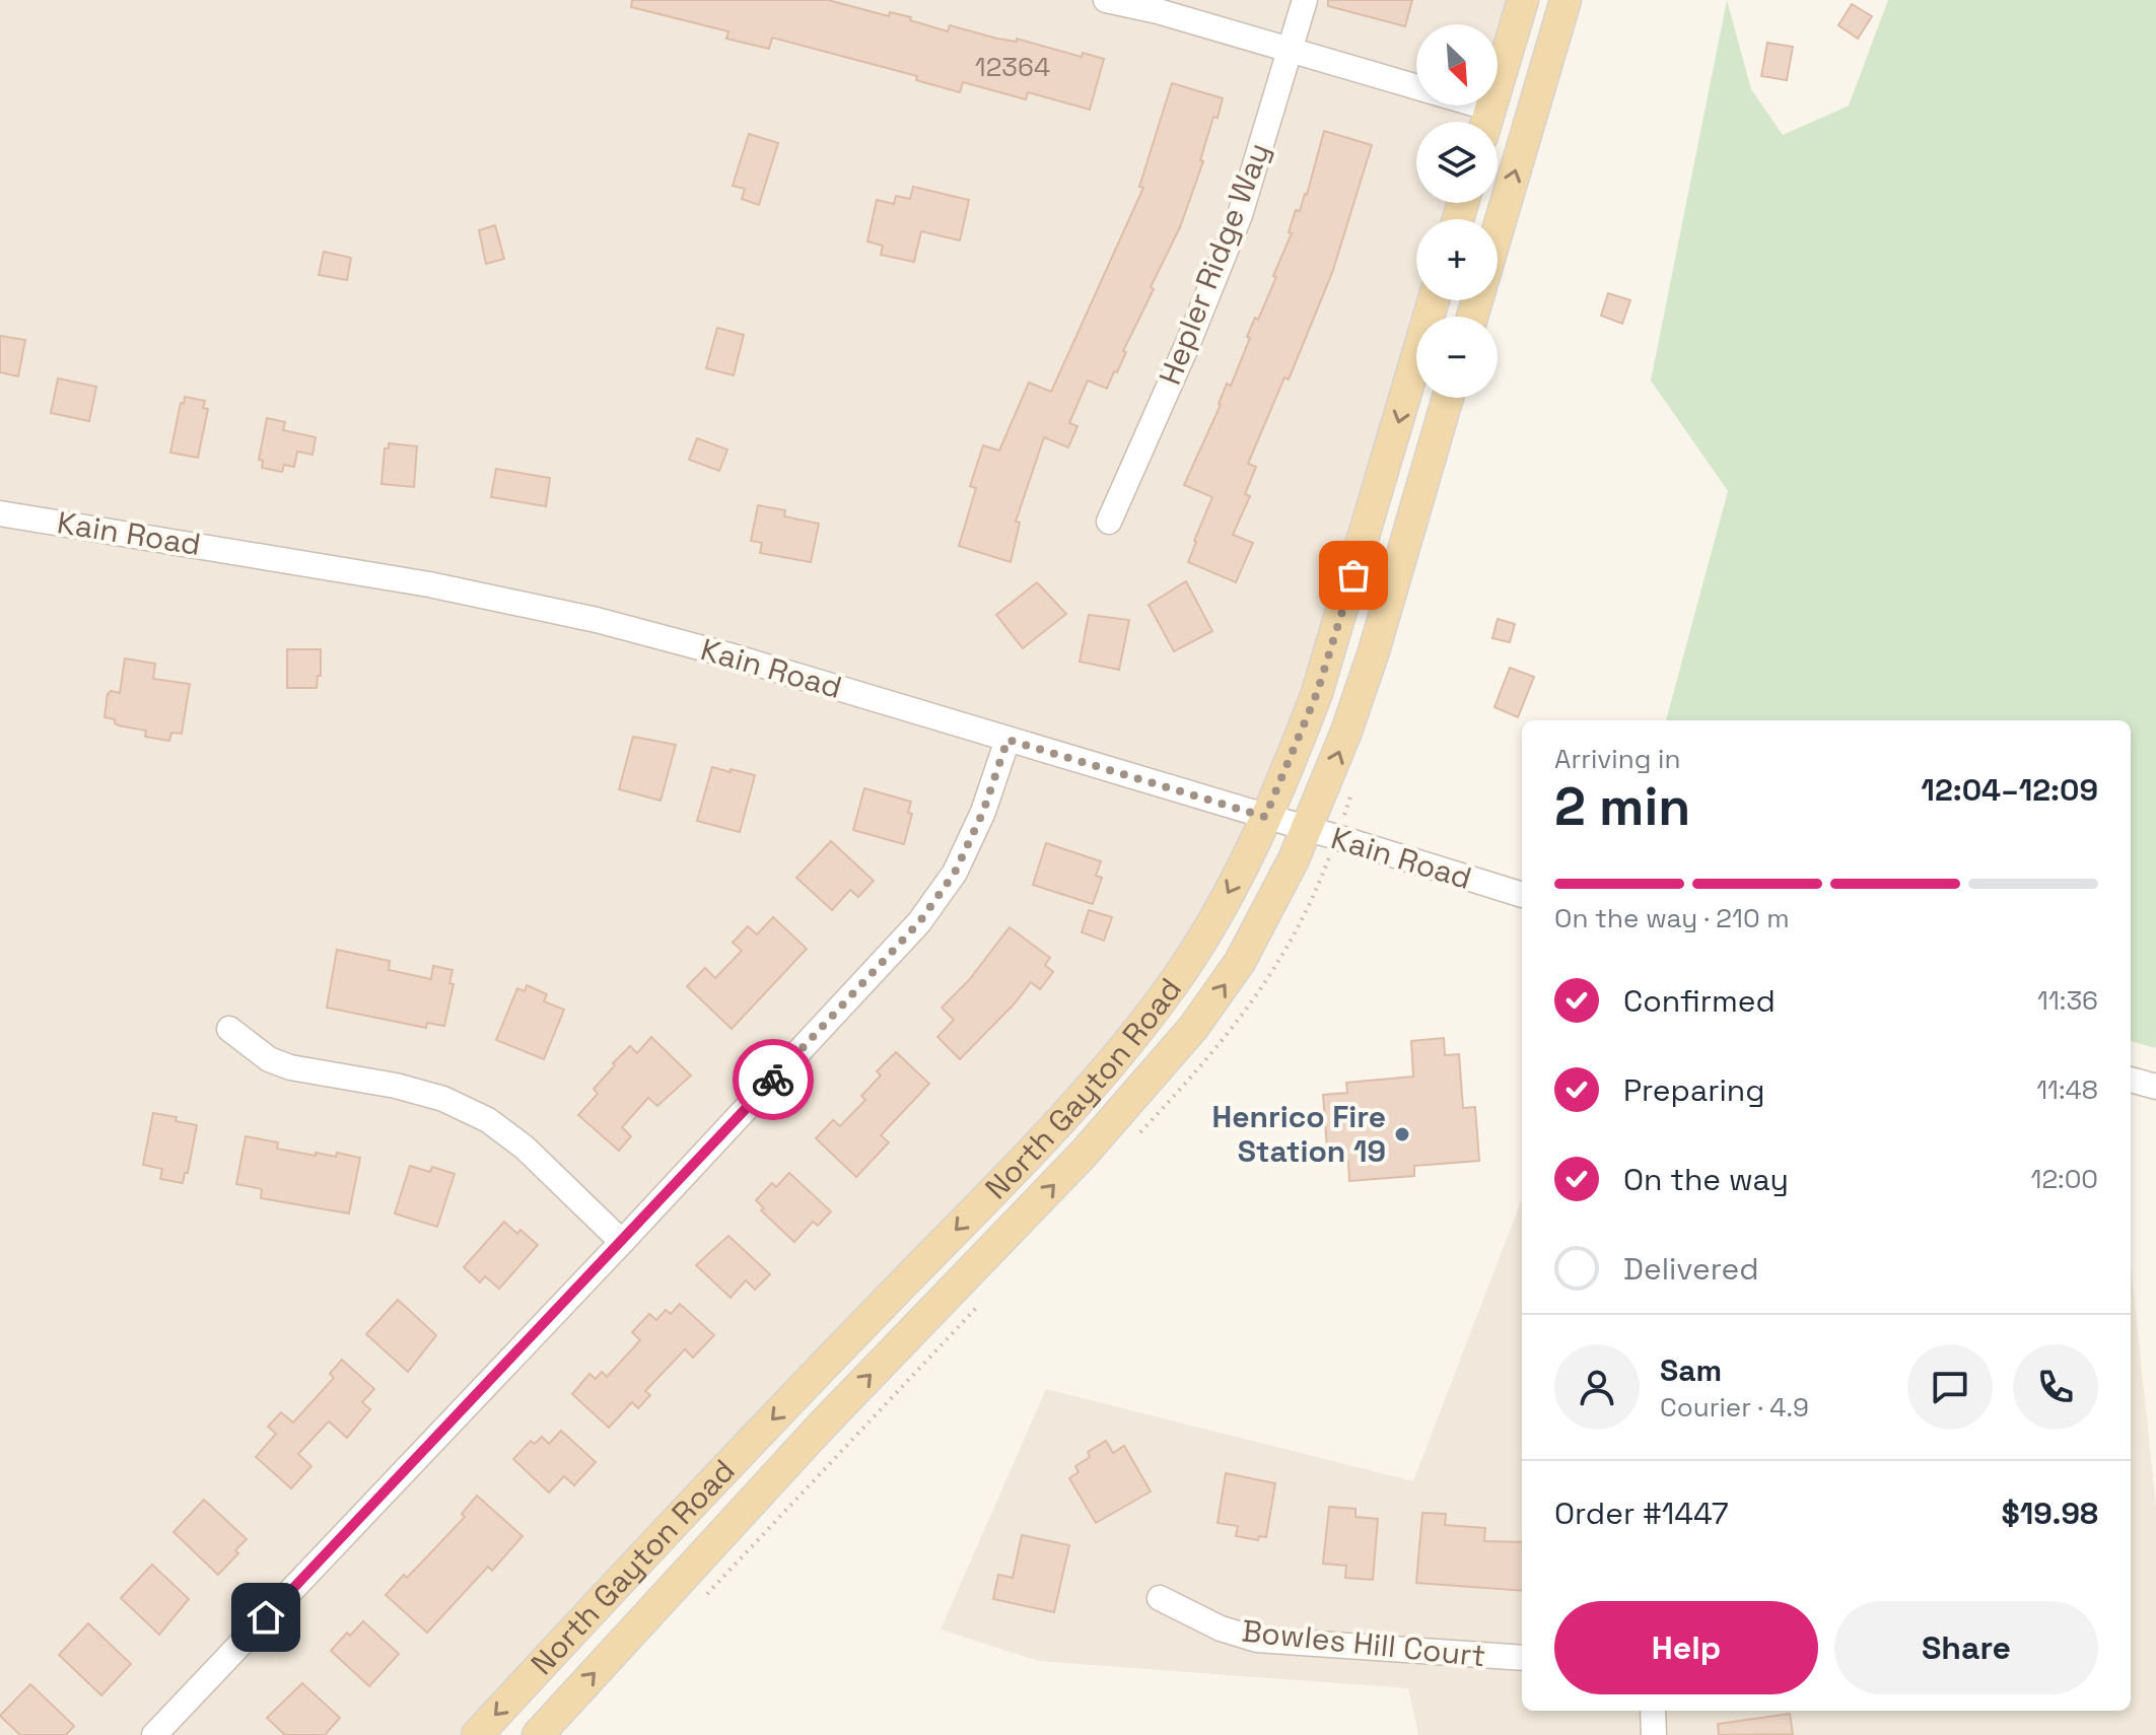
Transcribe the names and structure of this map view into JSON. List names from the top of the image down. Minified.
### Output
{"streets":{"main road":["North Gayton Road"],"street":["Hepler Ridge Way","Kain Road","Bowles Hill Court"]},"crossings":[["Kain Road","North Gayton Road"]],"places":["Henrico Fire Station 19"],"house_numbers":["12364"],"north":"bottom right","page":{"map_buttons":["+","−"],"heading":["2 min","Arriving in","12:04–12:09"],"panel":["Sam","Courier · 4.9","Order #1447","$19.98"],"bar":"On the way · 210 m","list":[["Confirmed","11:36"],["Preparing","11:48"],["On the way","12:00"],"Delivered"],"buttons":["Help","Share"]}}
